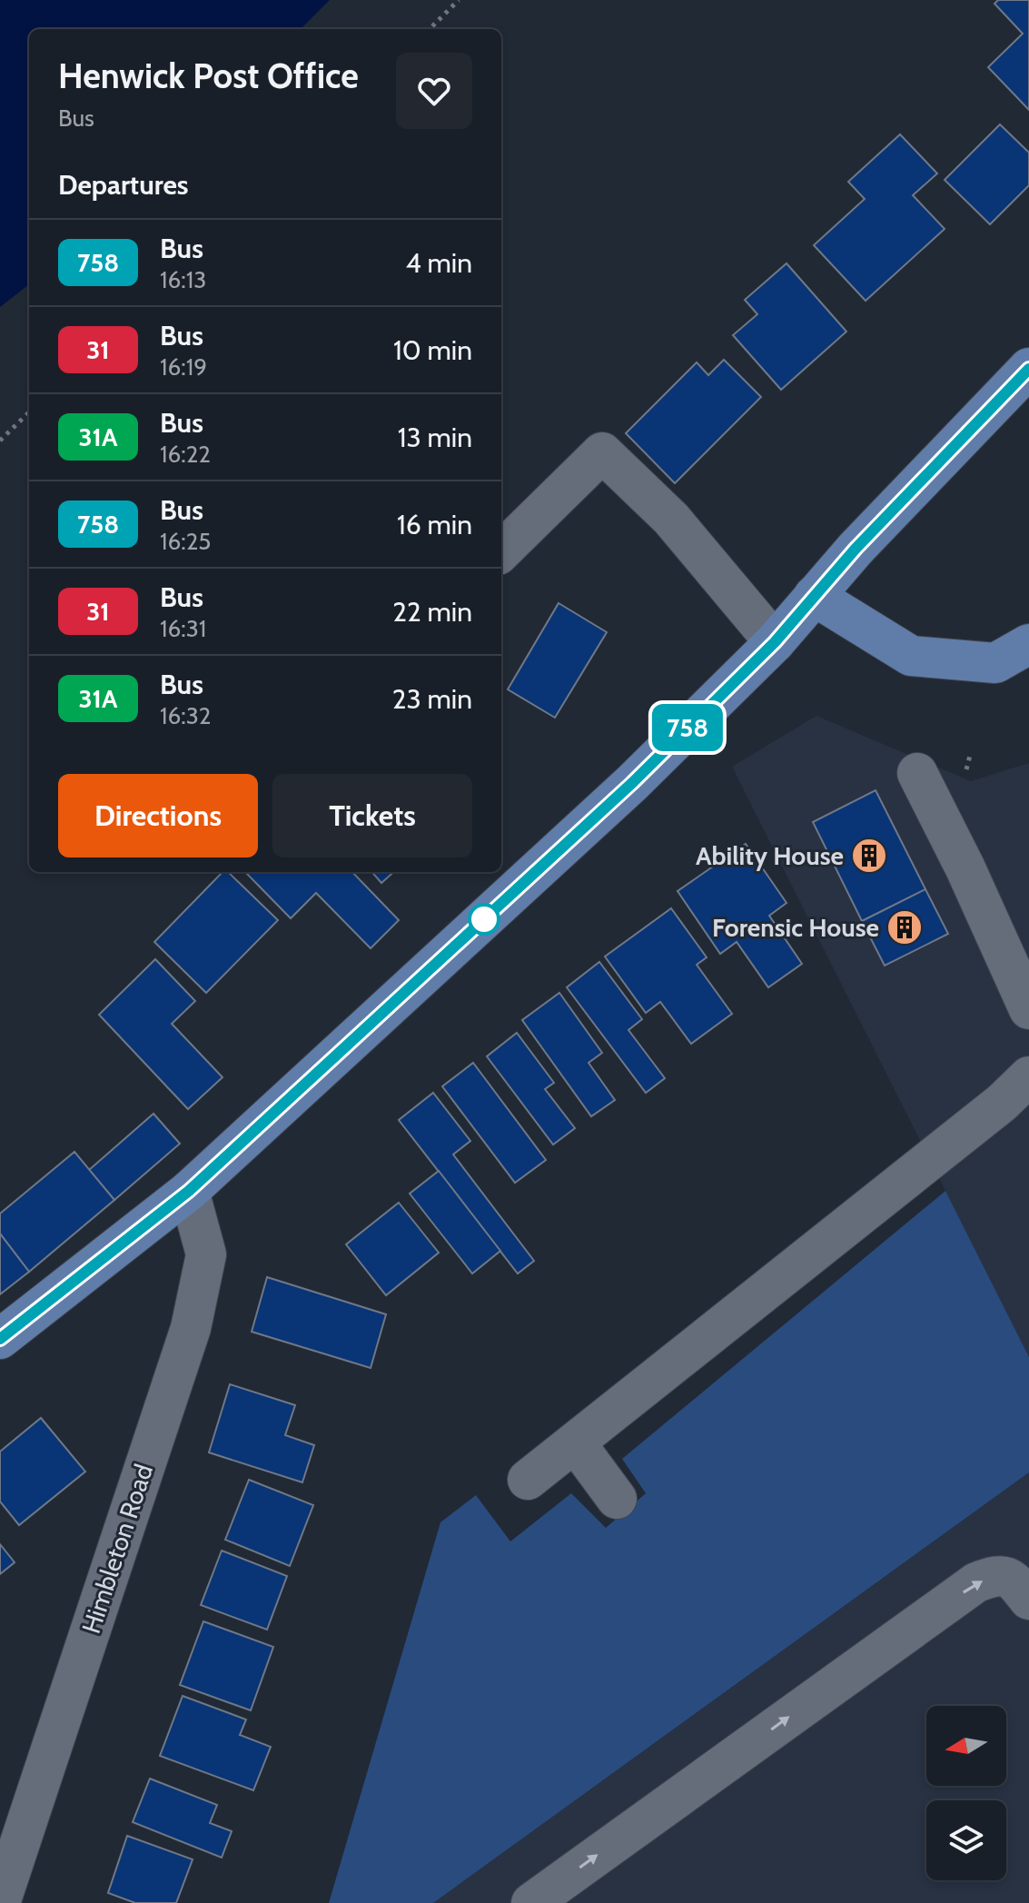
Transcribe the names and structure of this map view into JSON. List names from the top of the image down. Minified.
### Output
{"streets":{"street":["Himbleton Road"]},"places":{"building":["Ability House","Forensic House"]},"lines":["bus line 758"],"north":"left","page":{"on_map":"758","heading":[["Henwick Post Office","Bus"],"Departures"],"list":[{"mark":"758","name":"Bus","note":"16:13","value":"4 min"},{"mark":"31","name":"Bus","note":"16:19","value":"10 min"},{"mark":"31A","name":"Bus","note":"16:22","value":"13 min"},{"mark":"758","name":"Bus","note":"16:25","value":"16 min"},{"mark":"31","name":"Bus","note":"16:31","value":"22 min"},{"mark":"31A","name":"Bus","note":"16:32","value":"23 min"}],"buttons":["Directions","Tickets"]}}
